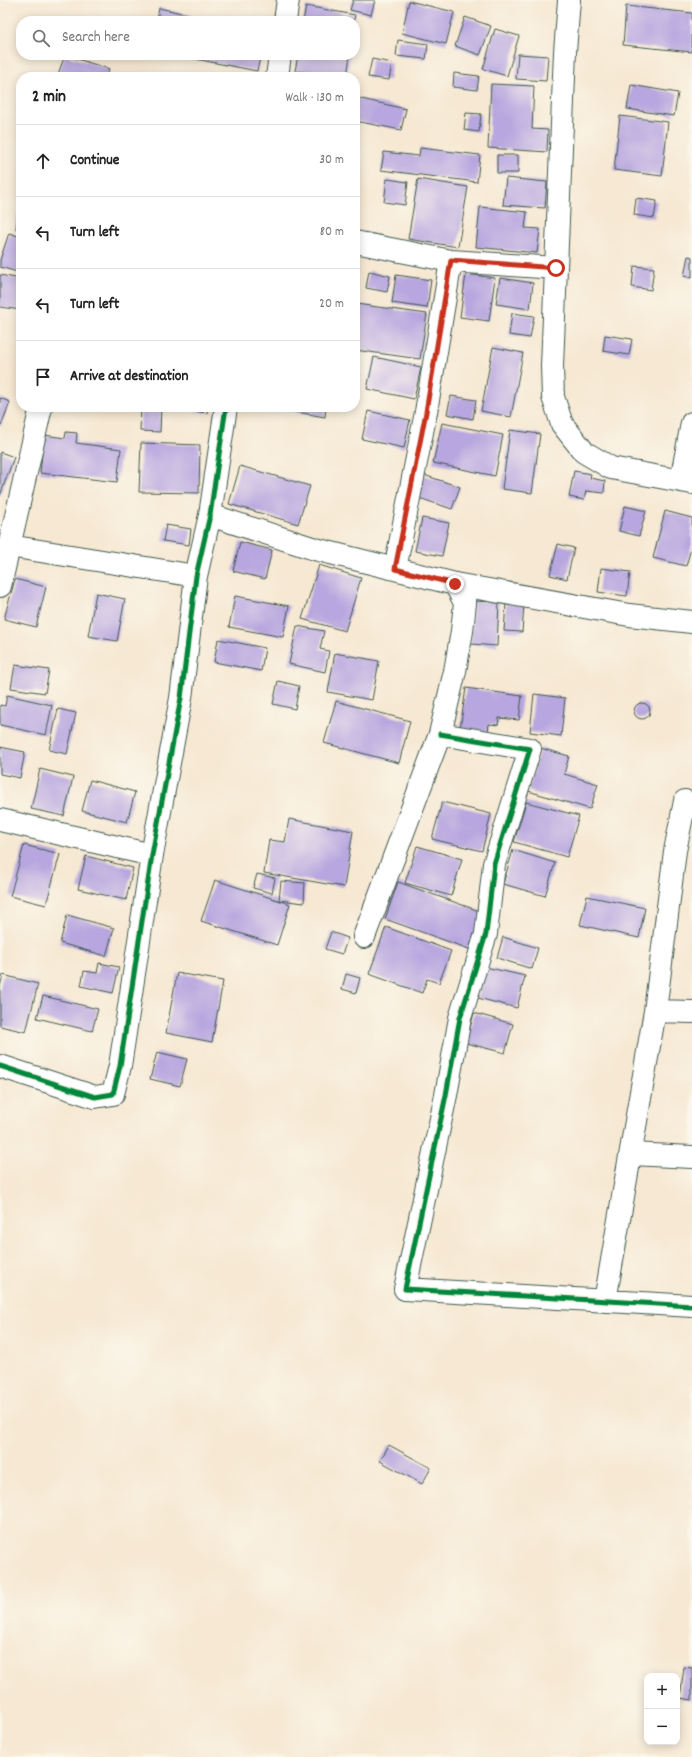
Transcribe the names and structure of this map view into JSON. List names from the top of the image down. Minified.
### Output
{"page":{"search":"Search here","heading":["2 min","Walk · 130 m"],"list":[["Continue","30 m"],["Turn left","80 m"],["Turn left","20 m"],"Arrive at destination"],"map_buttons":["+","−"]}}
